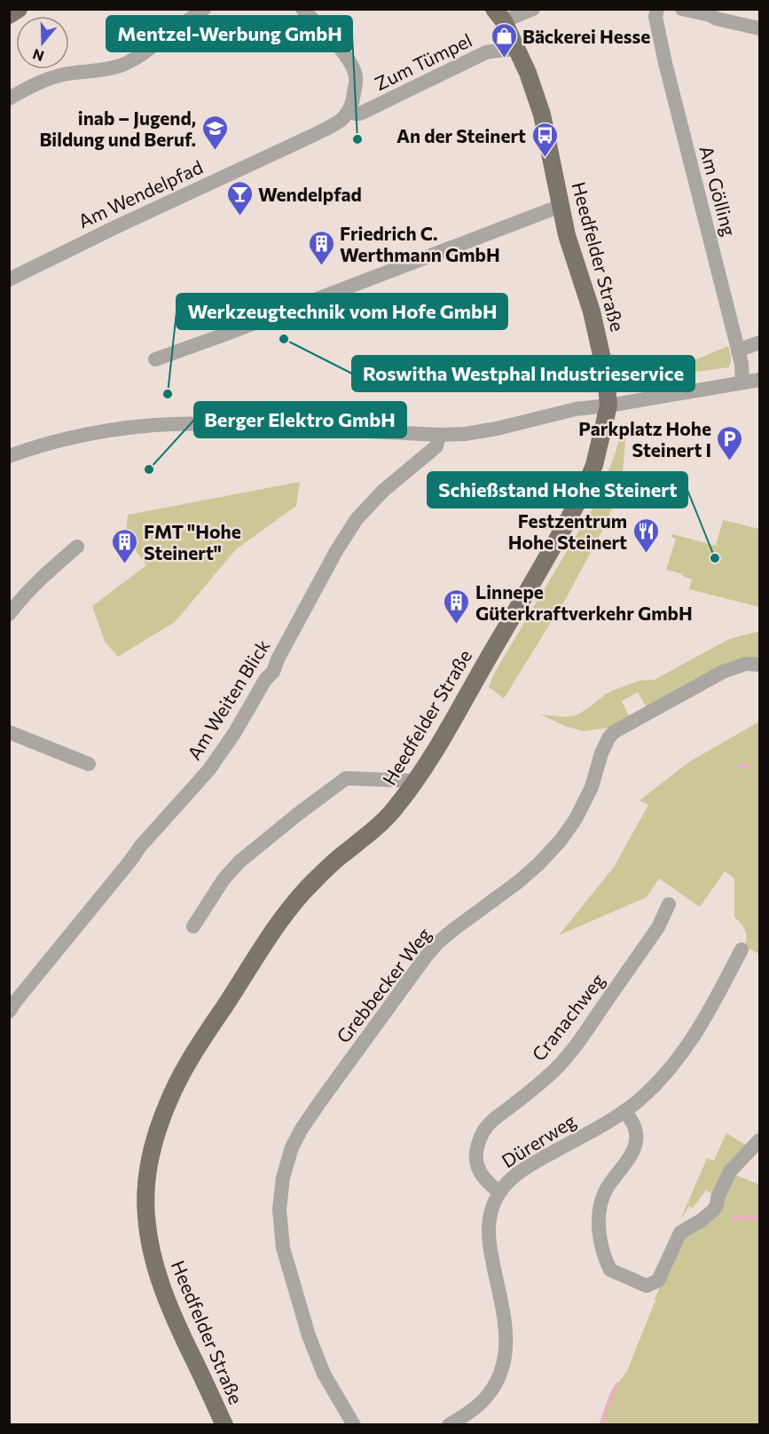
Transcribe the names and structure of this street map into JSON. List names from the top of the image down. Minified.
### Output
{"streets":{"main road":["Heedfelder Straße"],"street":["Zum Tümpel","Am Gölling","Am Wendelpfad","Am Weiten Blick","Grebbecker Weg","Cranachweg","Dürerweg"]},"crossings":[["Zum Tümpel","Am Wendelpfad"],["Zum Tümpel","Heedfelder Straße"],["Cranachweg","Dürerweg"]],"places":{"shop":["Bäckerei Hesse"],"other":["Mentzel-Werbung GmbH","Roswitha Westphal Industrieservice","Werkzeugtechnik vom Hofe GmbH","Berger Elektro GmbH","Schießstand Hohe Steinert"],"school or university":["inab – Jugend, Bildung und Beruf."],"bus stop":["An der Steinert"],"bar":["Wendelpfad"],"building":["Friedrich C. Werthmann GmbH","FMT \"Hohe Steinert\"","Linnepe Güterkraftverkehr GmbH"],"parking":["Parkplatz Hohe Steinert I"],"restaurant":["Festzentrum Hohe Steinert"]},"north":"bottom"}
